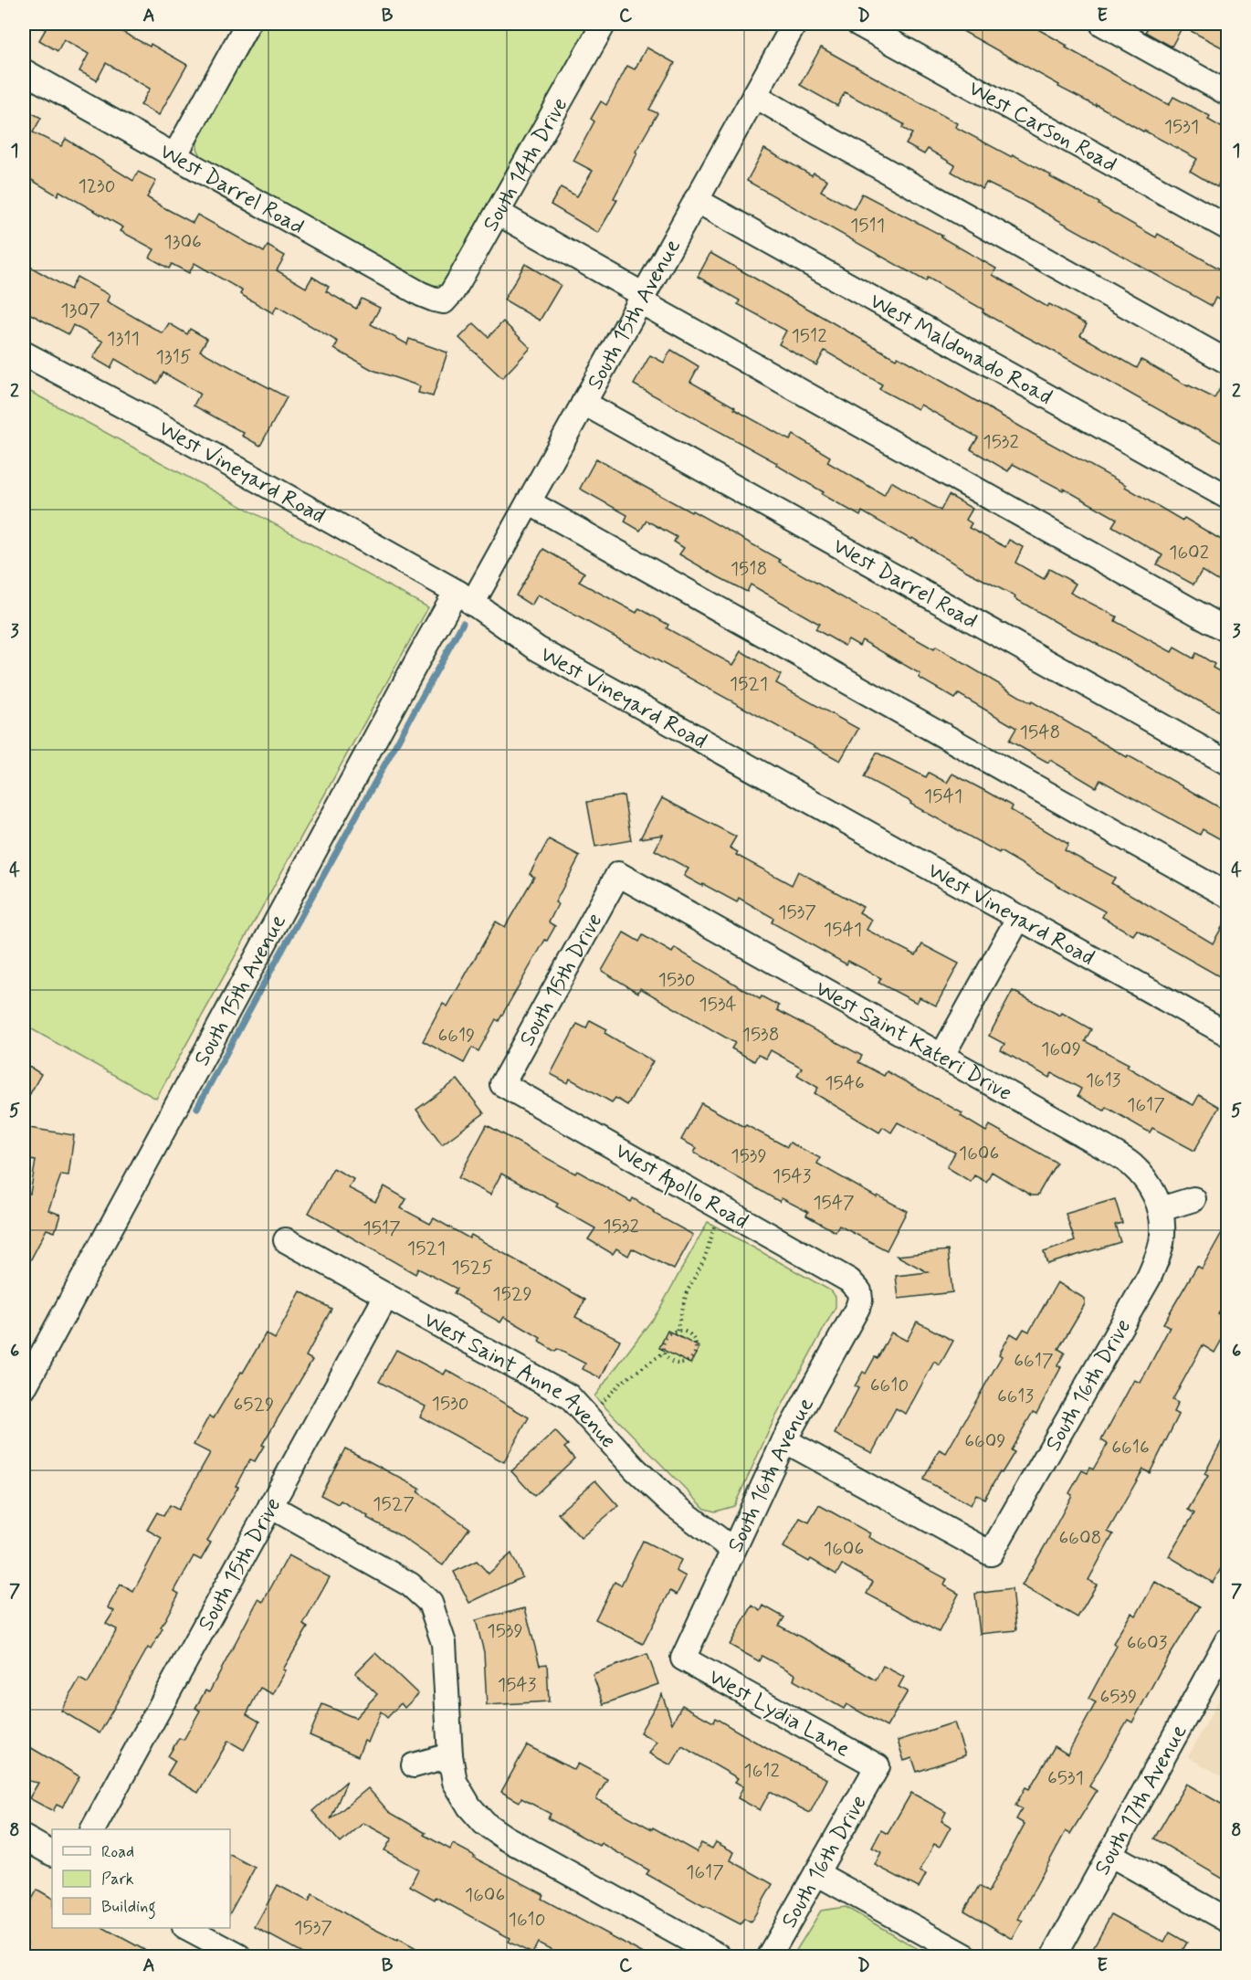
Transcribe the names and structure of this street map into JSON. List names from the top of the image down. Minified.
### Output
{"streets":{"street":["West Carson Road","South 14th Drive","West Darrel Road","South 15th Avenue","West Maldonado Road","West Vineyard Road","South 15th Drive","West Saint Kateri Drive","West Apollo Road","West Saint Anne Avenue","South 16th Drive","South 16th Avenue","West Lydia Lane","South 17th Avenue"]},"crossings":[["South 14th Drive","West Darrel Road"],["West Darrel Road","South 15th Avenue"],["South 15th Avenue","West Maldonado Road"],["South 15th Avenue","West Vineyard Road"],["South 15th Drive","West Saint Kateri Drive"],["South 15th Drive","West Apollo Road"],["South 15th Drive","West Saint Anne Avenue"],["West Saint Kateri Drive","South 16th Drive"],["West Apollo Road","South 16th Avenue"],["West Saint Anne Avenue","South 16th Avenue"],["South 16th Drive","South 16th Avenue"],["South 16th Drive","West Lydia Lane"],["South 16th Avenue","West Lydia Lane"]],"house_numbers":["1531","1230","1511","1306","1307","1512","1311","1315","1532","1602","1518","1521","1548","1541","1537","1541","1530","1534","1538","6619","1609","1613","1546","1617","1606","1539","1543","1547","1532","1517","1521","1525","1529","6617","6610","6613","1530","6529","6609","6616","1527","6608","1606","1539","6603","1543","6539","1612","6531","1617","1606","1610","1537"],"legend":["Road","Park","Building"],"grid":{"columns":["A","B","C","D","E"],"rows":["1","2","3","4","5","6","7","8"]}}
